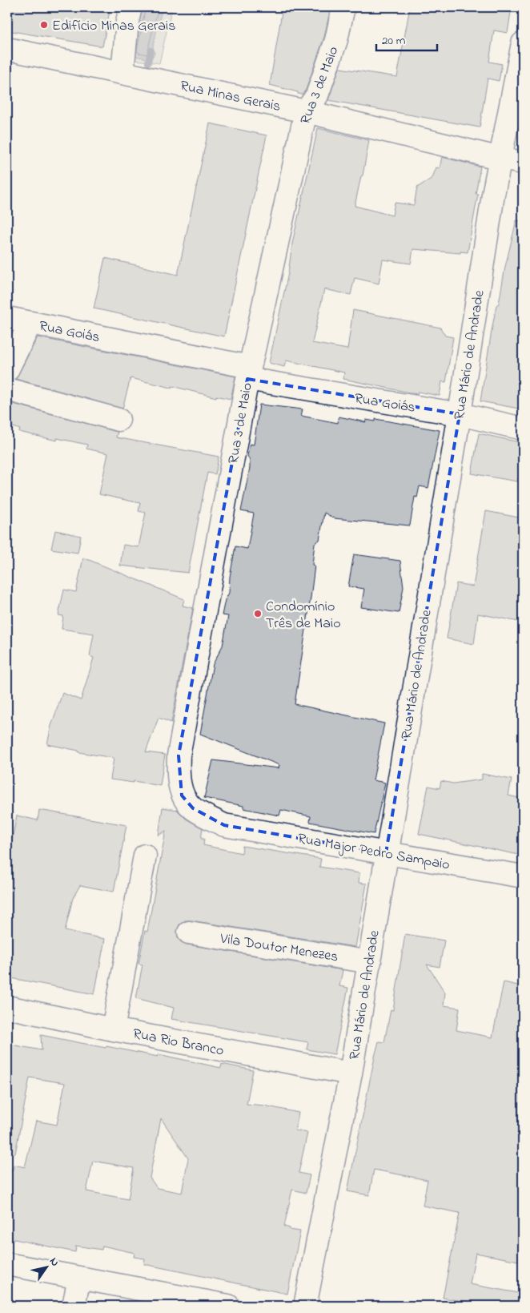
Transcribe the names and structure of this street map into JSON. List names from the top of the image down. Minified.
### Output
{"streets":{"street":["Rua 3 de Maio","Rua Minas Gerais","Rua Goiás","Rua Mário de Andrade","Rua Major Pedro Sampaio","Vila Doutor Menezes","Rua Rio Branco"]},"crossings":[["Rua 3 de Maio","Rua Minas Gerais"],["Rua 3 de Maio","Rua Goiás"],["Rua 3 de Maio","Rua Major Pedro Sampaio"],["Rua Minas Gerais","Rua Mário de Andrade"],["Rua Goiás","Rua Mário de Andrade"],["Rua Mário de Andrade","Rua Major Pedro Sampaio"],["Rua Mário de Andrade","Vila Doutor Menezes"],["Rua Mário de Andrade","Rua Rio Branco"]],"places":["Edifício Minas Gerais","Condomínio Três de Maio"],"scale_bar":"20 m","north":"top right"}
